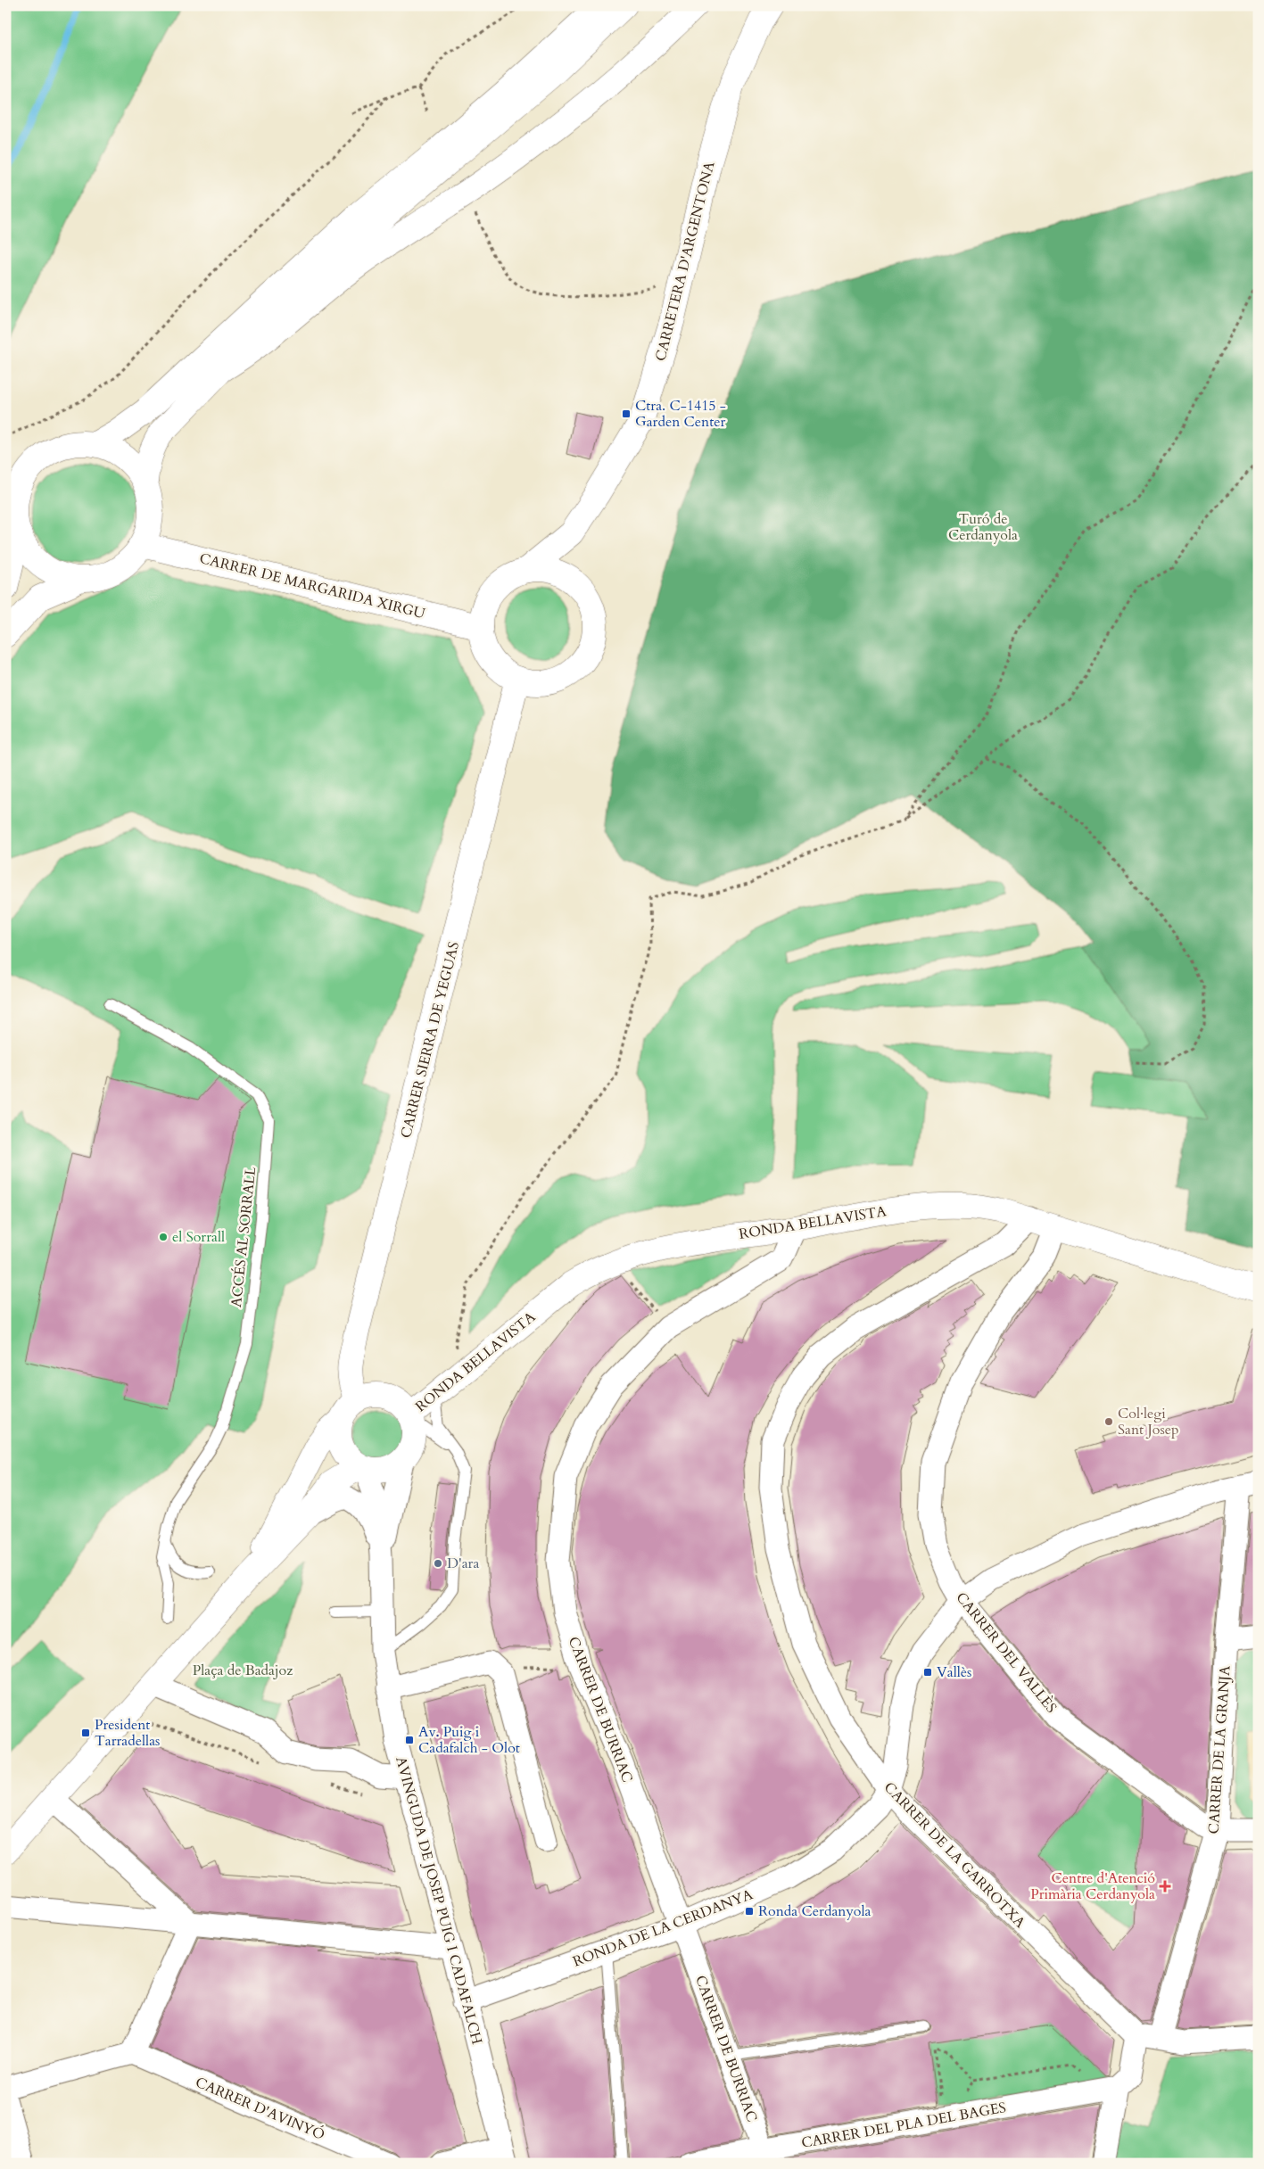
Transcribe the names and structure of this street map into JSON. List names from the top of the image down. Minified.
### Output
{"streets":{"main road":["CARRETERA D'ARGENTONA","CARRER DE MARGARIDA XIRGU","CARRER SIERRA DE YEGUAS","RONDA BELLAVISTA"],"street":["CARRER DEL VALLÈS","CARRER DE BURRIAC","CARRER DE LA GRANJA","CARRER DE LA GARROTXA","AVINGUDA DE JOSEP PUIG I CADAFALCH","RONDA DE LA CERDANYA","CARRER D'AVINYÓ","CARRER DEL PLA DEL BAGES"],"lane":["ACCÉS AL SORRALL"]},"crossings":[["CARRETERA D'ARGENTONA","CARRER DE MARGARIDA XIRGU"],["CARRETERA D'ARGENTONA","CARRER SIERRA DE YEGUAS"],["CARRER DE MARGARIDA XIRGU","CARRER SIERRA DE YEGUAS"],["CARRER SIERRA DE YEGUAS","RONDA BELLAVISTA"],["CARRER SIERRA DE YEGUAS","AVINGUDA DE JOSEP PUIG I CADAFALCH"],["RONDA BELLAVISTA","CARRER DEL VALLÈS"],["RONDA BELLAVISTA","CARRER DE BURRIAC"],["RONDA BELLAVISTA","CARRER DE LA GARROTXA"],["RONDA BELLAVISTA","AVINGUDA DE JOSEP PUIG I CADAFALCH"],["CARRER DEL VALLÈS","CARRER DE LA GRANJA"],["CARRER DEL VALLÈS","RONDA DE LA CERDANYA"],["CARRER DE BURRIAC","RONDA DE LA CERDANYA"],["CARRER DE BURRIAC","CARRER DEL PLA DEL BAGES"],["CARRER DE LA GRANJA","RONDA DE LA CERDANYA"],["CARRER DE LA GARROTXA","RONDA DE LA CERDANYA"],["AVINGUDA DE JOSEP PUIG I CADAFALCH","RONDA DE LA CERDANYA"]],"parks":["Turó de Cerdanyola","Plaça de Badajoz"],"places":{"transit":["Ctra. C-1415 - Garden Center","Vallès","President Tarradellas","Av. Puig i Cadafalch - Olot","Ronda Cerdanyola"],"other":["el Sorrall","Col·legi Sant Josep","D'ara"],"health":["Centre d'Atenció Primària Cerdanyola"]}}
